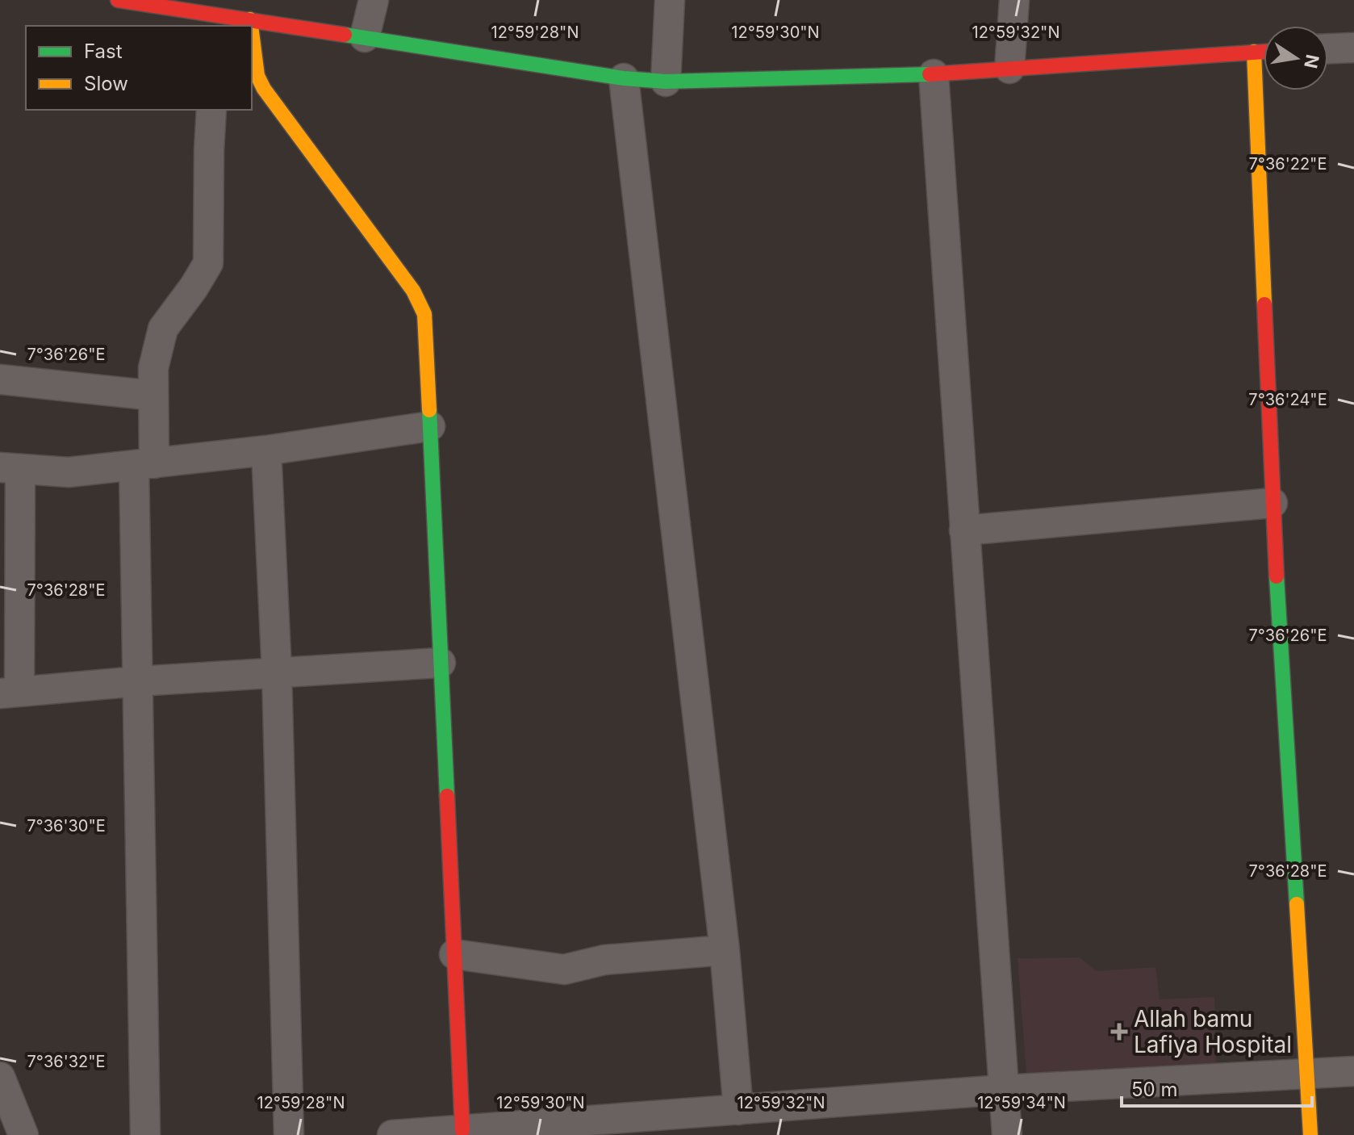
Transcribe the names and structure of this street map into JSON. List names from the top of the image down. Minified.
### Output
{"places":{"health":["Allah bamu Lafiya Hospital"]},"legend":["Fast","Slow"],"scale_bar":"50 m","north":"right","coordinates":["12°59'28\"N","12°59'30\"N","12°59'32\"N","7°36'22\"E","7°36'26\"E","7°36'24\"E","7°36'28\"E","7°36'30\"E","7°36'32\"E","12°59'34\"N"]}
